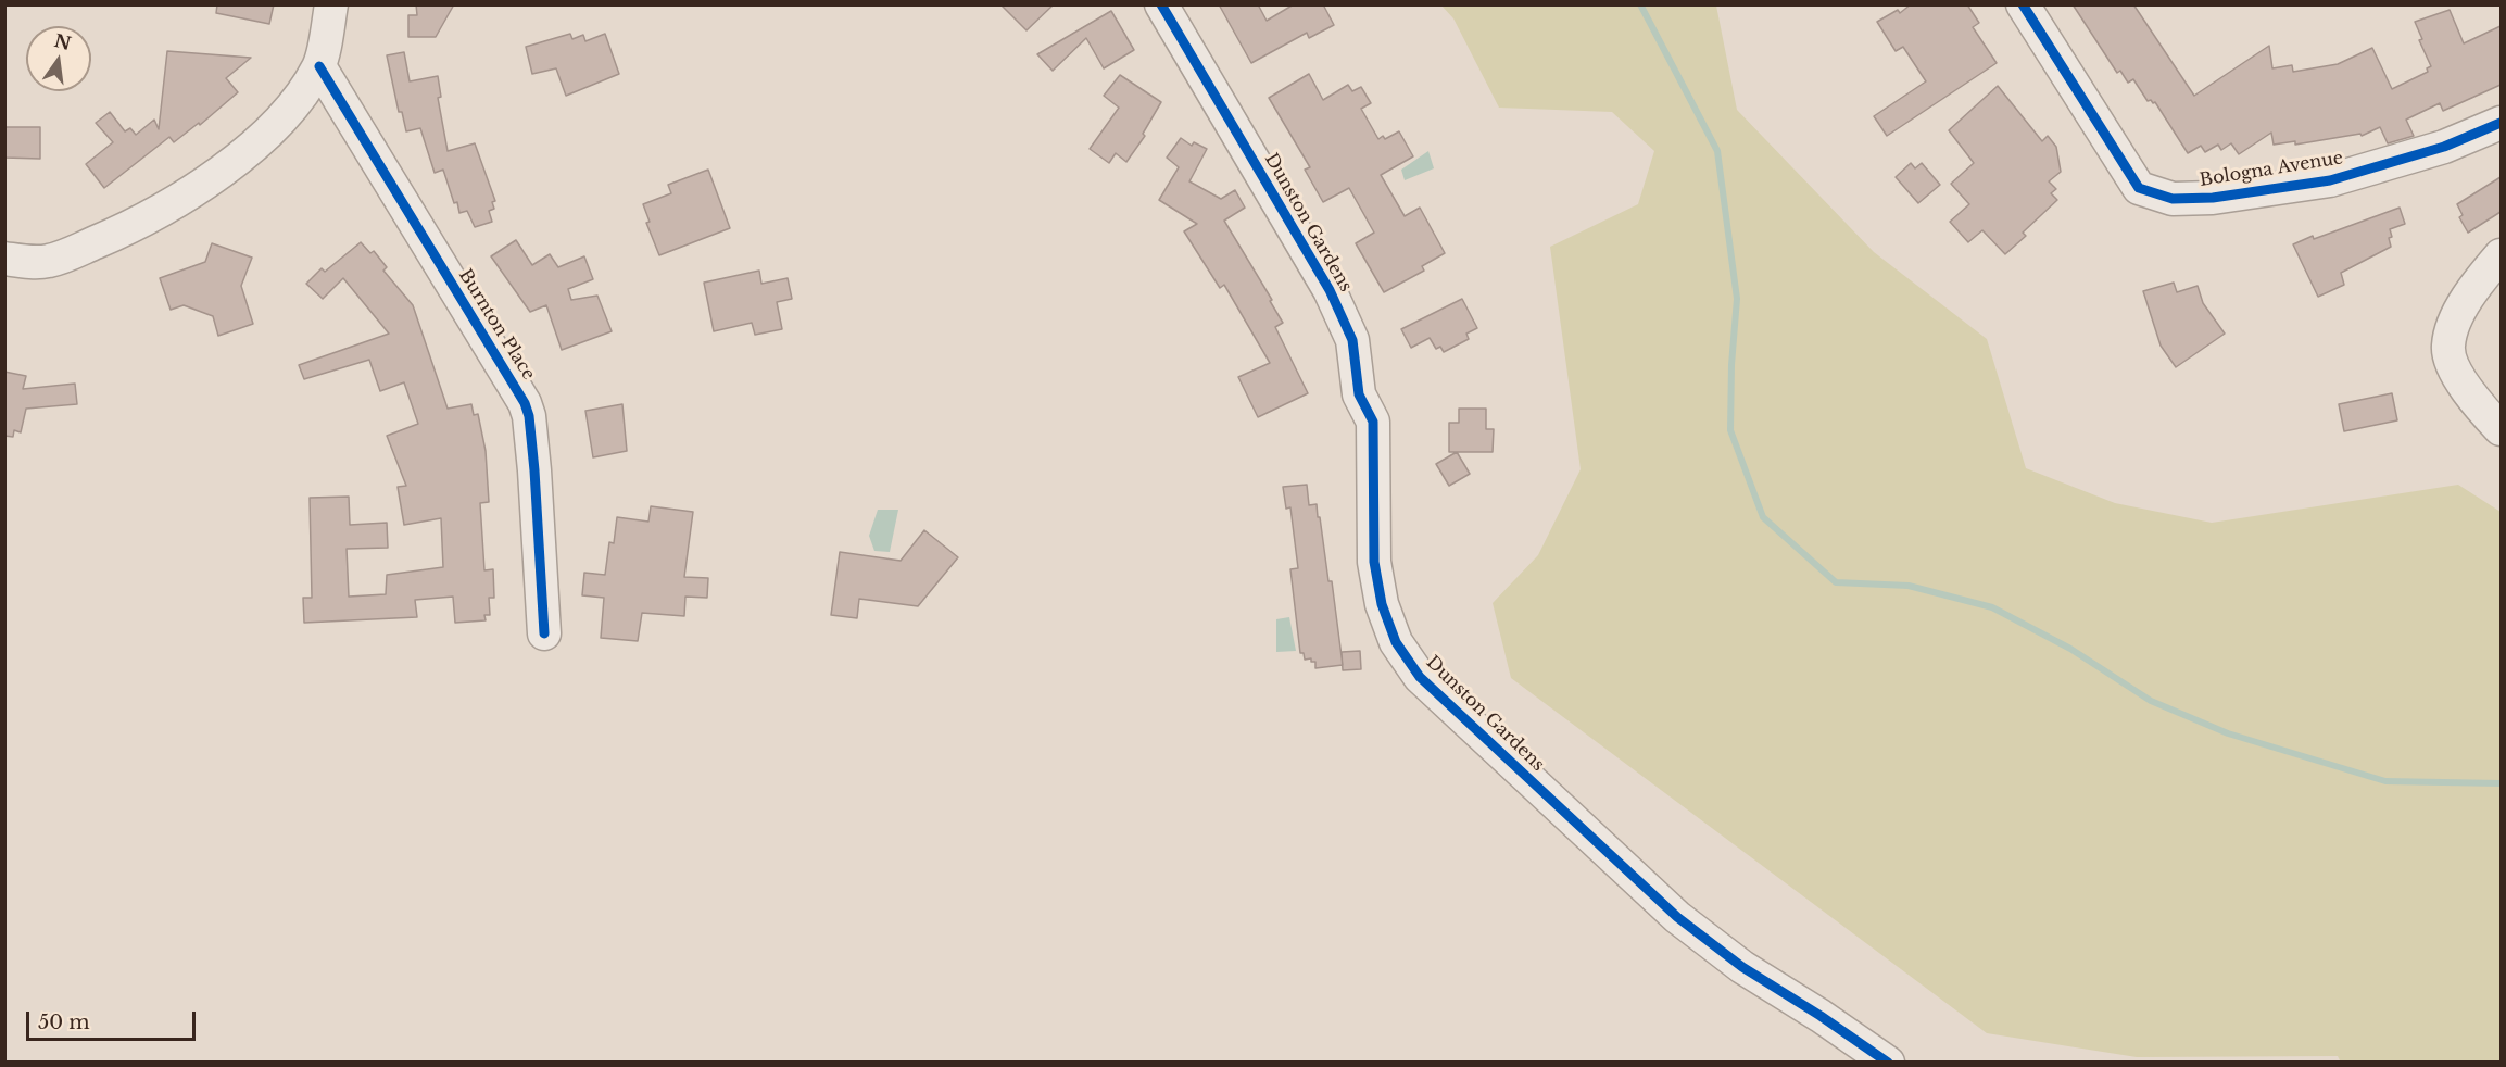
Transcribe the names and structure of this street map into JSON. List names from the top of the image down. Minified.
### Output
{"streets":{"street":["Bologna Avenue","Dunston Gardens","Burnton Place"]},"scale_bar":"50 m","north":"top"}
